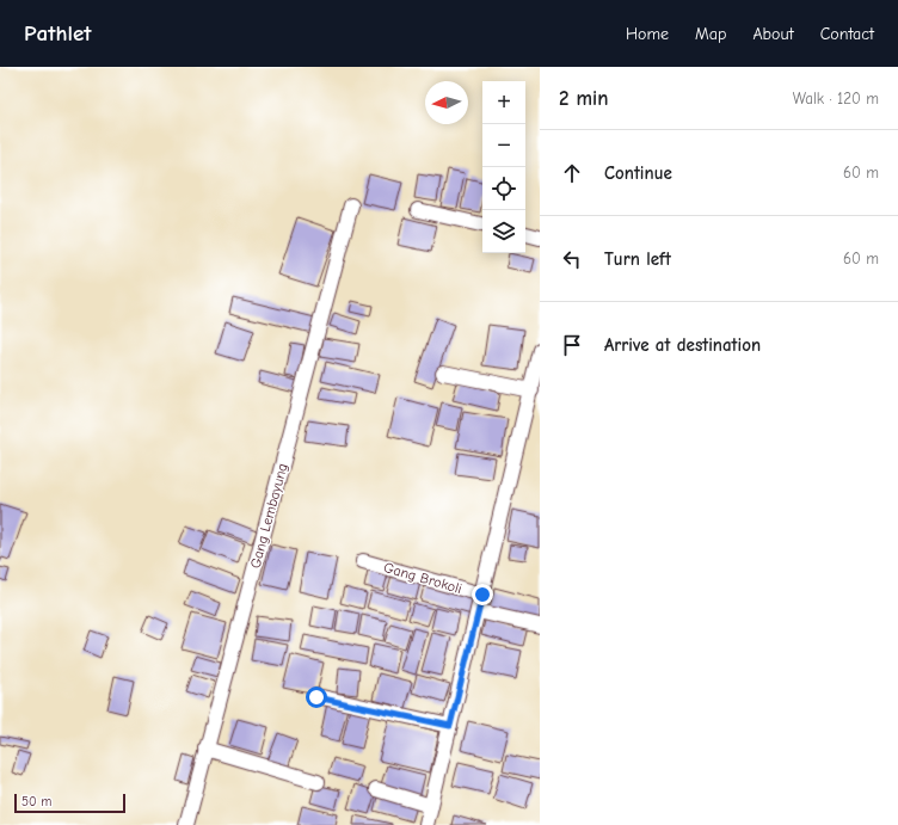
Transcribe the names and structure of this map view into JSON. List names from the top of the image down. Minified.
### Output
{"streets":{"street":["Gang Lembayung","Gang Brokoli"]},"scale_bar":"50 m","north":"left","page":{"header":"Pathlet","nav":["Home","Map","About","Contact"],"heading":["2 min","Walk · 120 m"],"map_buttons":["+","−"],"list":[["Continue","60 m"],["Turn left","60 m"],"Arrive at destination"],"scale":"50 m"}}
